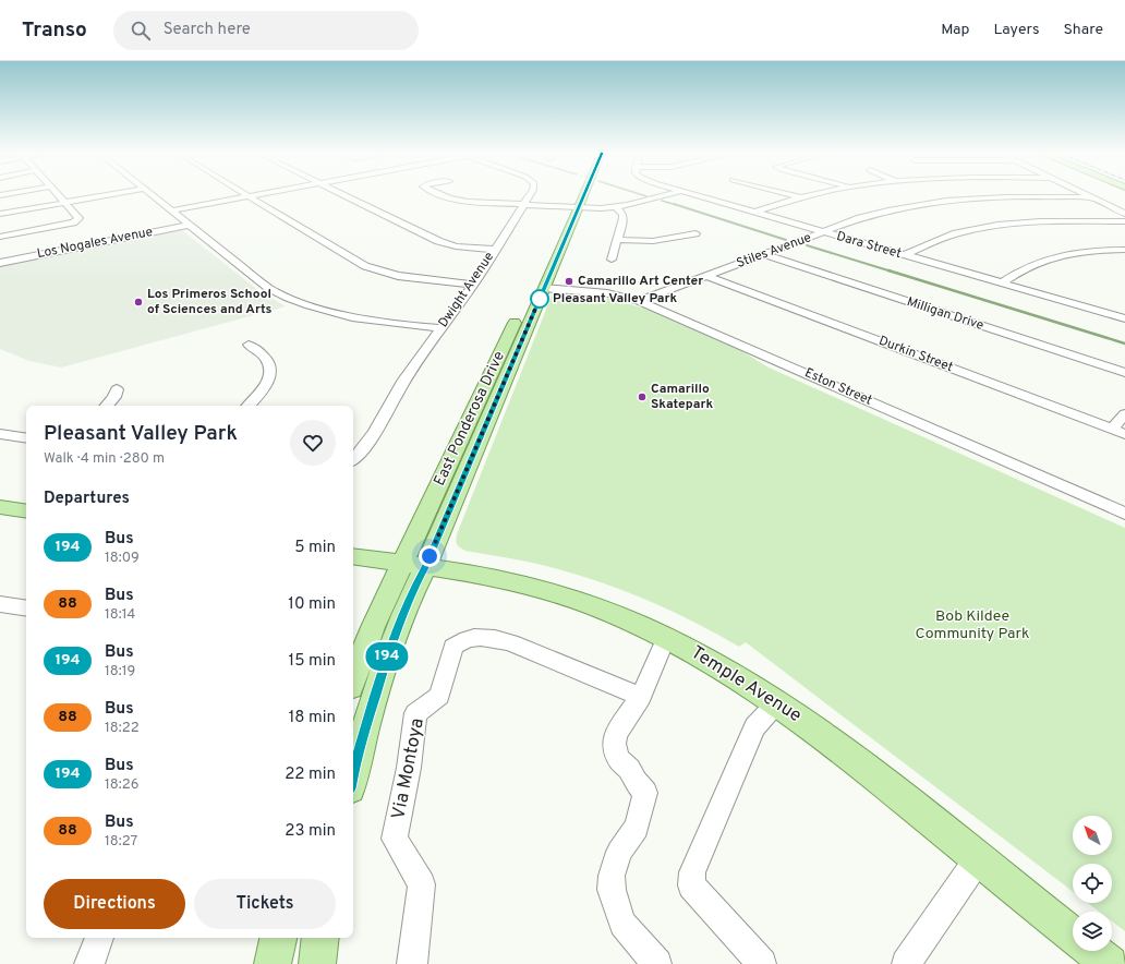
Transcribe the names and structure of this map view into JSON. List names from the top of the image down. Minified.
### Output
{"streets":{"main road":["East Ponderosa Drive","Temple Avenue"],"street":["Los Nogales Avenue","Dara Street","Stiles Avenue","Dwight Avenue","Milligan Drive","Durkin Street","Eston Street","Via Montoya"]},"crossings":[["Dara Street","Stiles Avenue"],["Stiles Avenue","Milligan Drive"],["Stiles Avenue","Durkin Street"],["Stiles Avenue","Eston Street"],["Eston Street","East Ponderosa Drive"],["East Ponderosa Drive","Temple Avenue"]],"parks":["Bob Kildee Community Park"],"places":["Camarillo Art Center","Pleasant Valley Park","Los Primeros School of Sciences and Arts","Camarillo Skatepark"],"lines":["bus line 194"],"north":"top left","page":{"header":"Transo","search":"Search here","nav":["Map","Layers","Share"],"on_map":"194","heading":[["Pleasant Valley Park","Walk · 4 min · 280 m"],"Departures"],"list":[{"mark":"194","name":"Bus","note":"18:09","value":"5 min"},{"mark":"88","name":"Bus","note":"18:14","value":"10 min"},{"mark":"194","name":"Bus","note":"18:19","value":"15 min"},{"mark":"88","name":"Bus","note":"18:22","value":"18 min"},{"mark":"194","name":"Bus","note":"18:26","value":"22 min"},{"mark":"88","name":"Bus","note":"18:27","value":"23 min"}],"buttons":["Directions","Tickets"]}}
